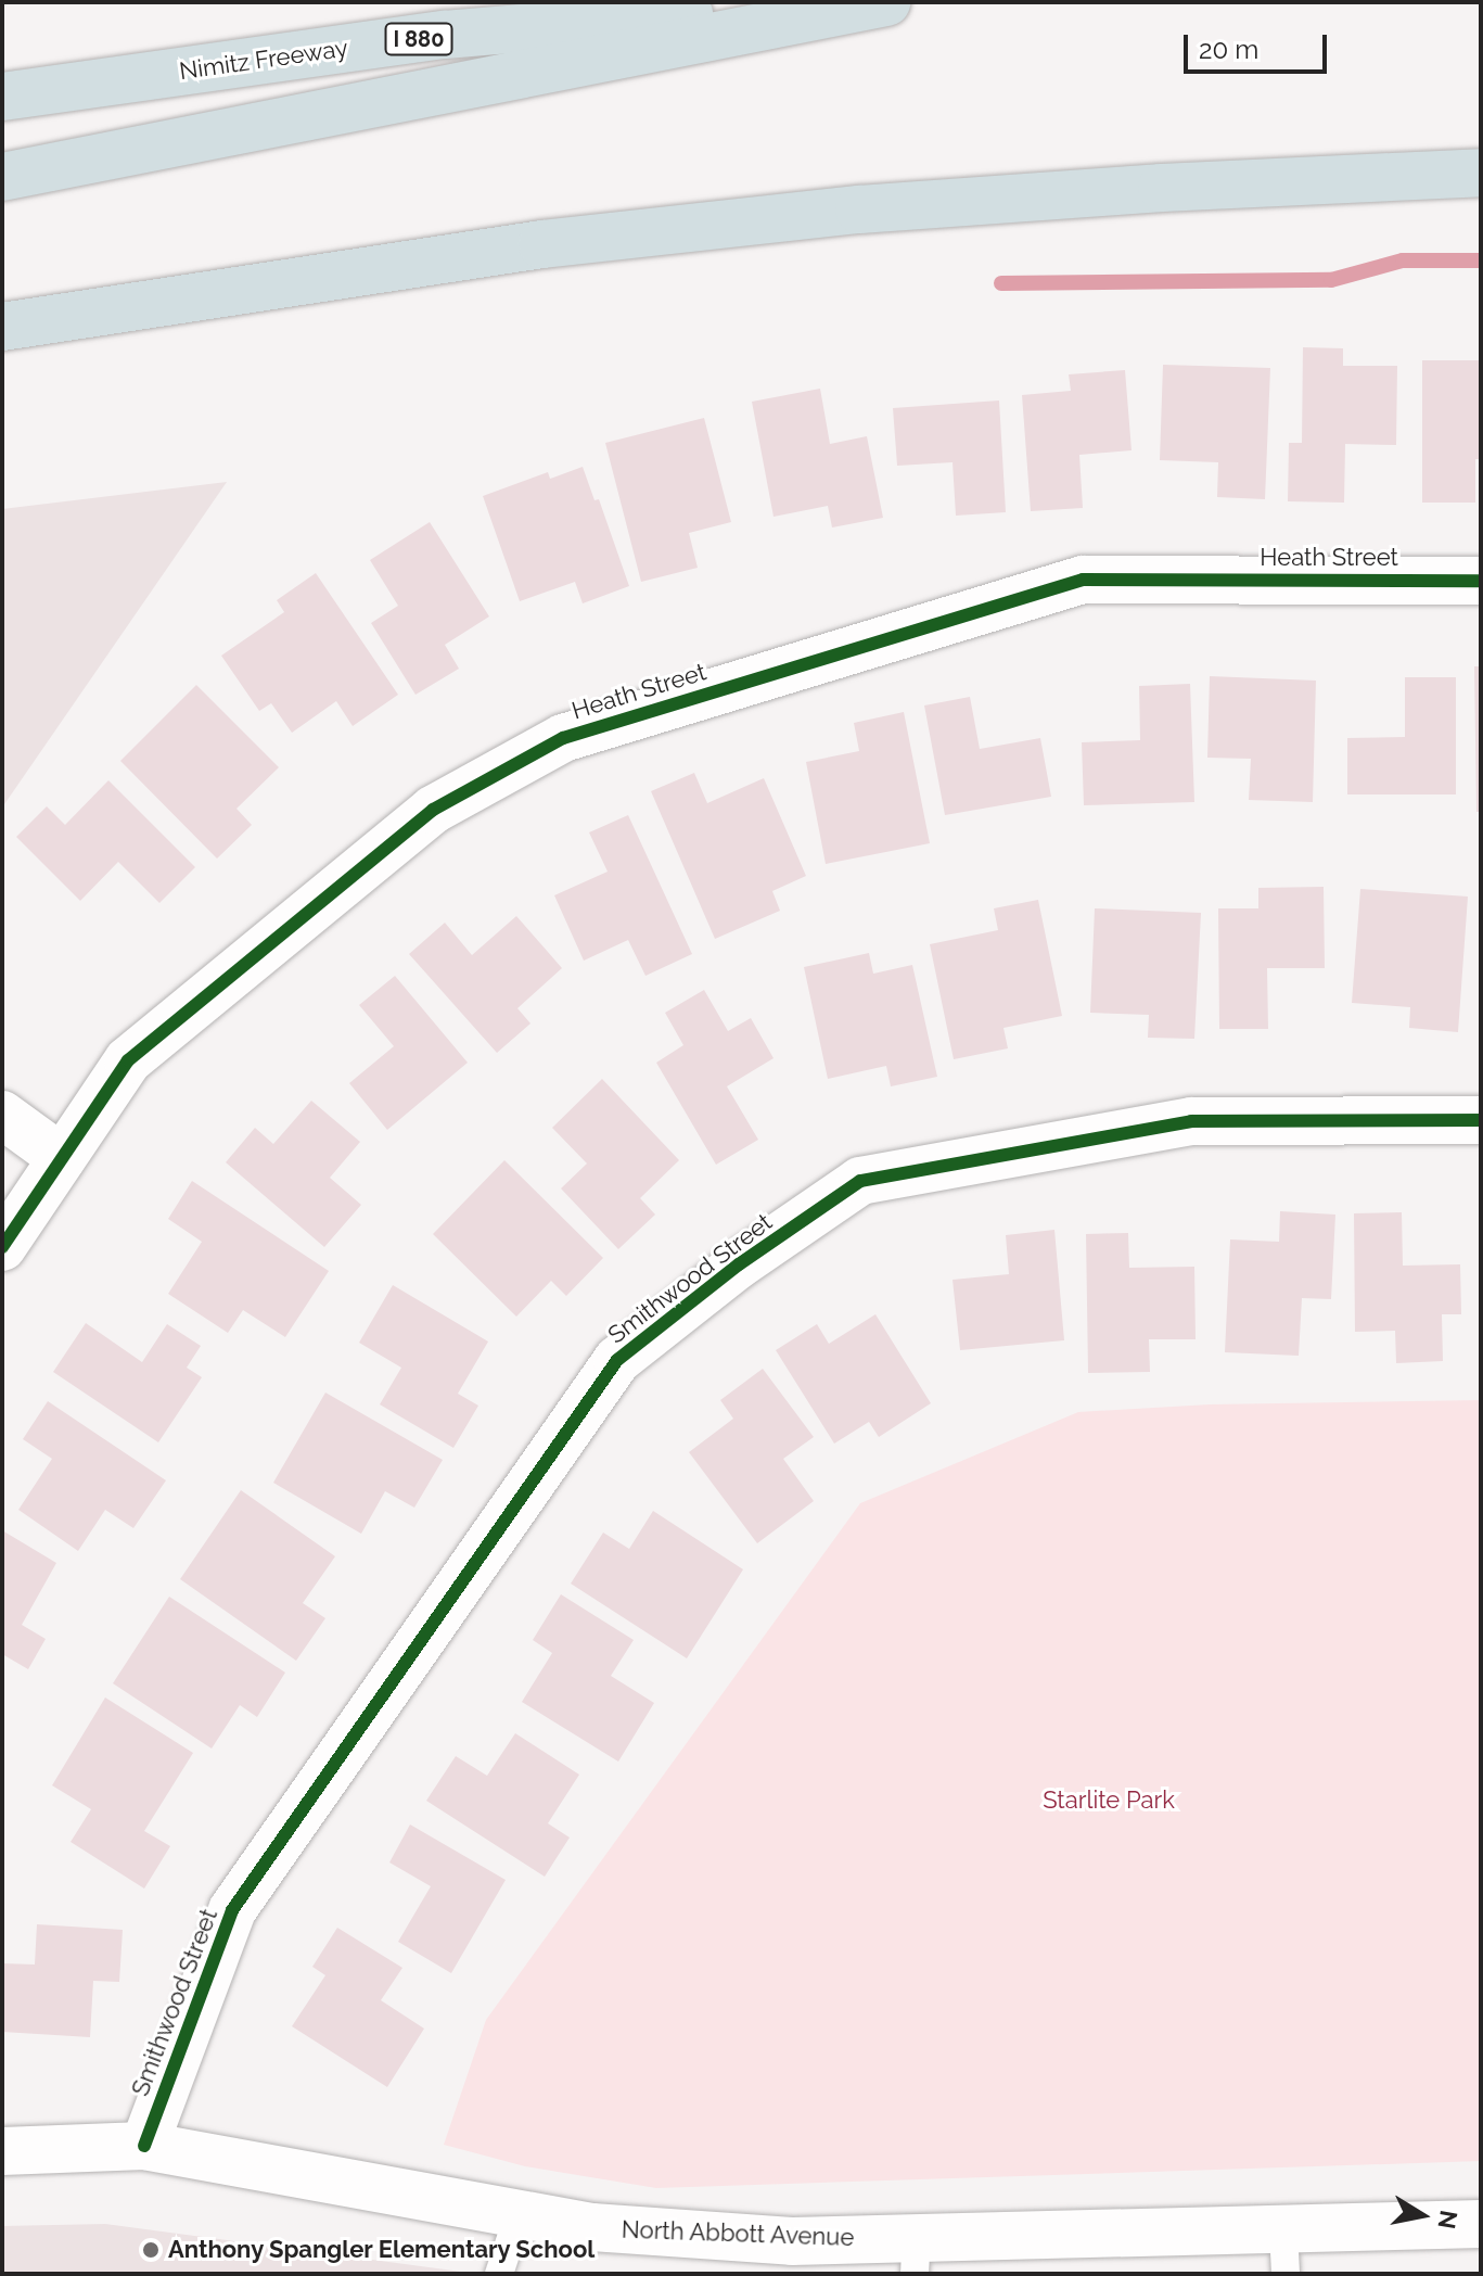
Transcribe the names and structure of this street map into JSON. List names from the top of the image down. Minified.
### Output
{"streets":{"highway":["I 880","Nimitz Freeway"],"street":["Heath Street","Smithwood Street","North Abbott Avenue"]},"crossings":[["Smithwood Street","North Abbott Avenue"]],"parks":["Starlite Park"],"places":["Anthony Spangler Elementary School"],"scale_bar":"20 m","north":"right"}
